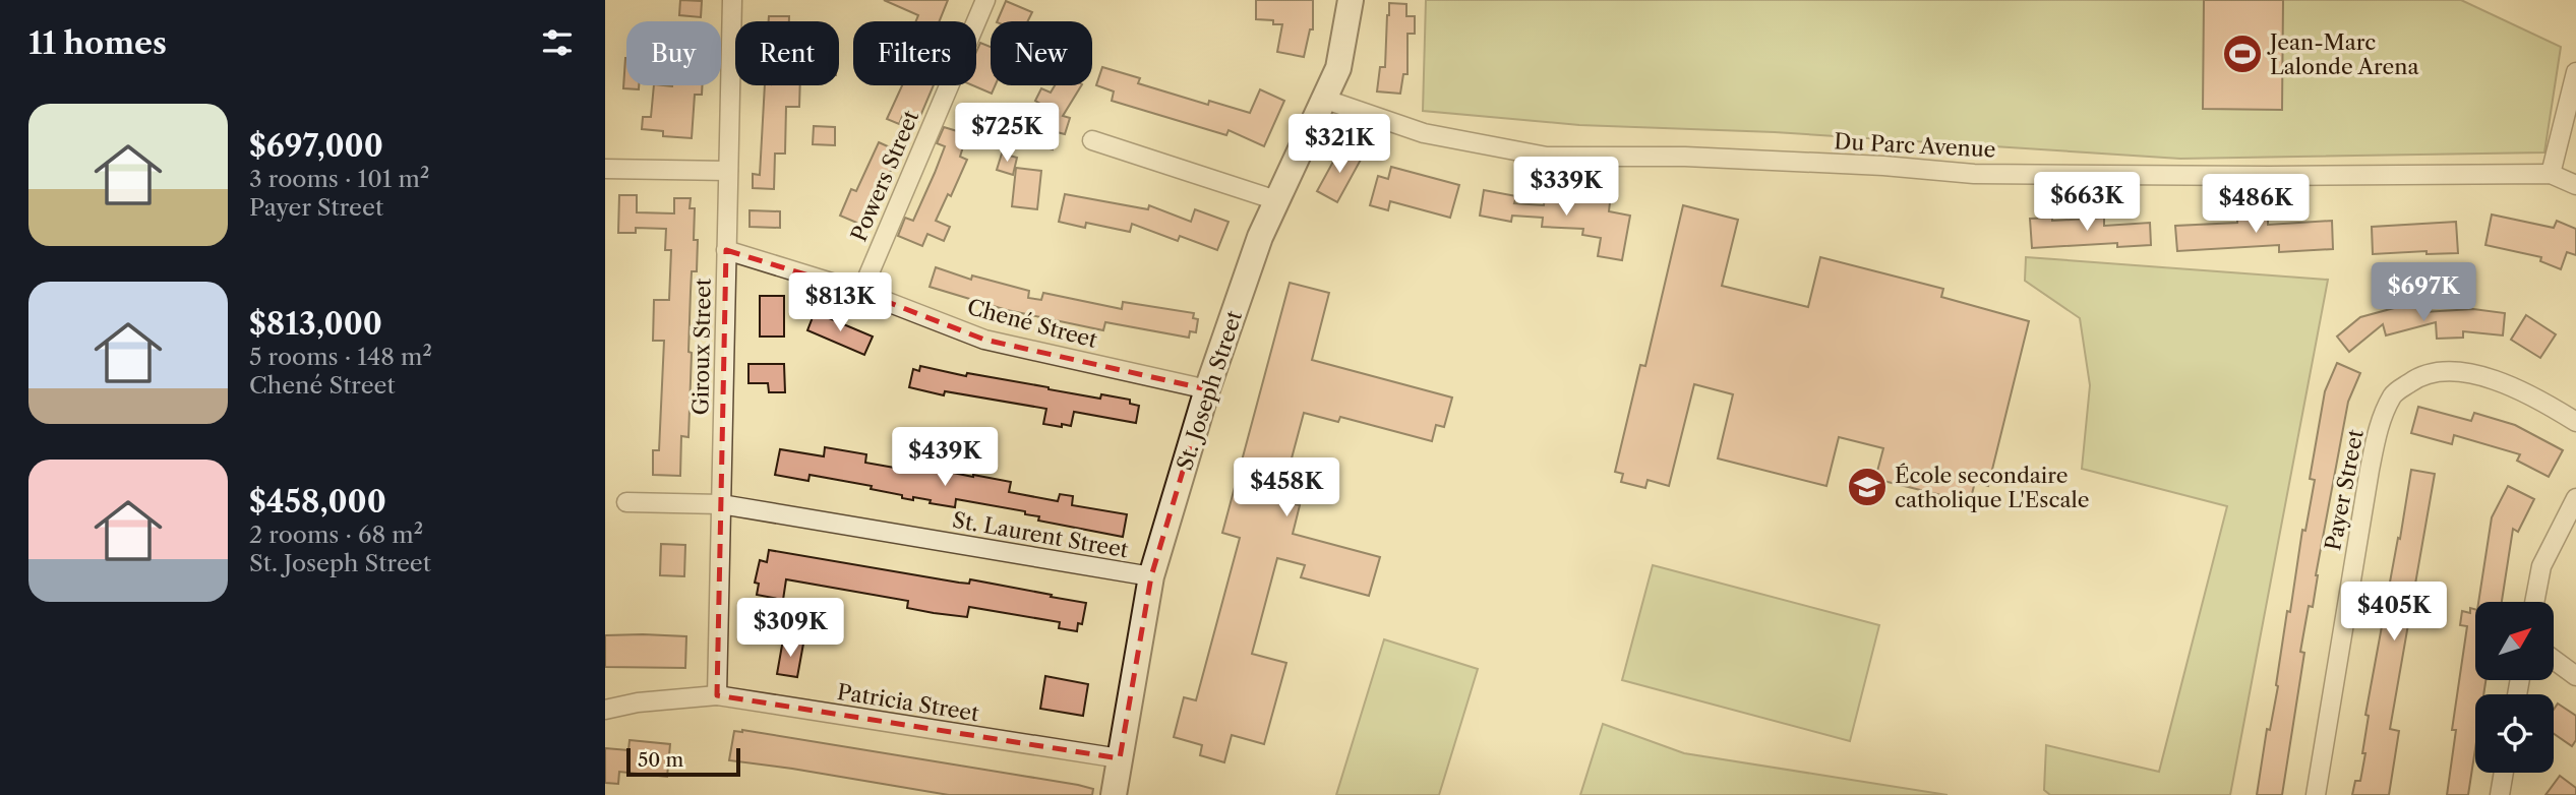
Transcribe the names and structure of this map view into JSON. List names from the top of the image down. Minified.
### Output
{"streets":{"street":["Du Parc Avenue","Powers Street","Chené Street","Giroux Street","St. Joseph Street","Payer Street","St. Laurent Street","Patricia Street"]},"crossings":[["Du Parc Avenue","St. Joseph Street"],["Powers Street","Chené Street"],["Chené Street","Giroux Street"],["Chené Street","St. Joseph Street"],["Giroux Street","St. Laurent Street"],["Giroux Street","Patricia Street"],["St. Joseph Street","St. Laurent Street"],["St. Joseph Street","Patricia Street"]],"places":{"sports":["Jean-Marc Lalonde Arena"],"school or university":["École secondaire catholique L'Escale"]},"scale_bar":"50 m","north":"top right","page":{"heading":"11 homes","chip":["Buy","Rent","Filters","New"],"list":[{"name":"$697,000","note":"3 rooms · 101 m² · Payer Street"},{"name":"$813,000","note":"5 rooms · 148 m² · Chené Street"},{"name":"$458,000","note":"2 rooms · 68 m² · St. Joseph Street"}],"price":["$725K","$321K","$339K","$663K","$486K","$697K","$813K","$439K","$458K","$405K","$309K"],"scale":"50 m"}}
